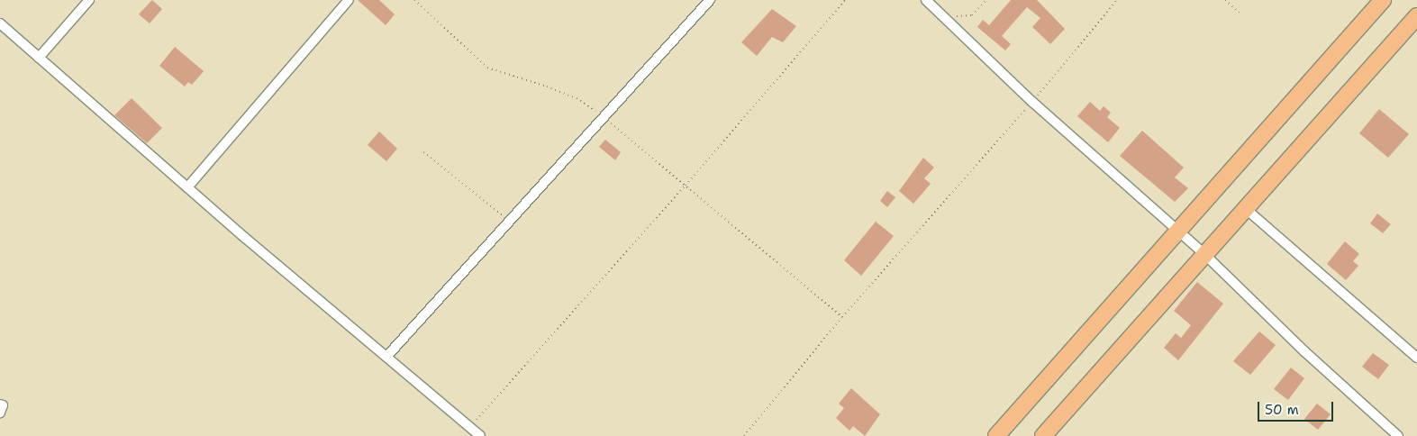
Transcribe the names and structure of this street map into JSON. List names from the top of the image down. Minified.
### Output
{"scale_bar":"50 m"}
